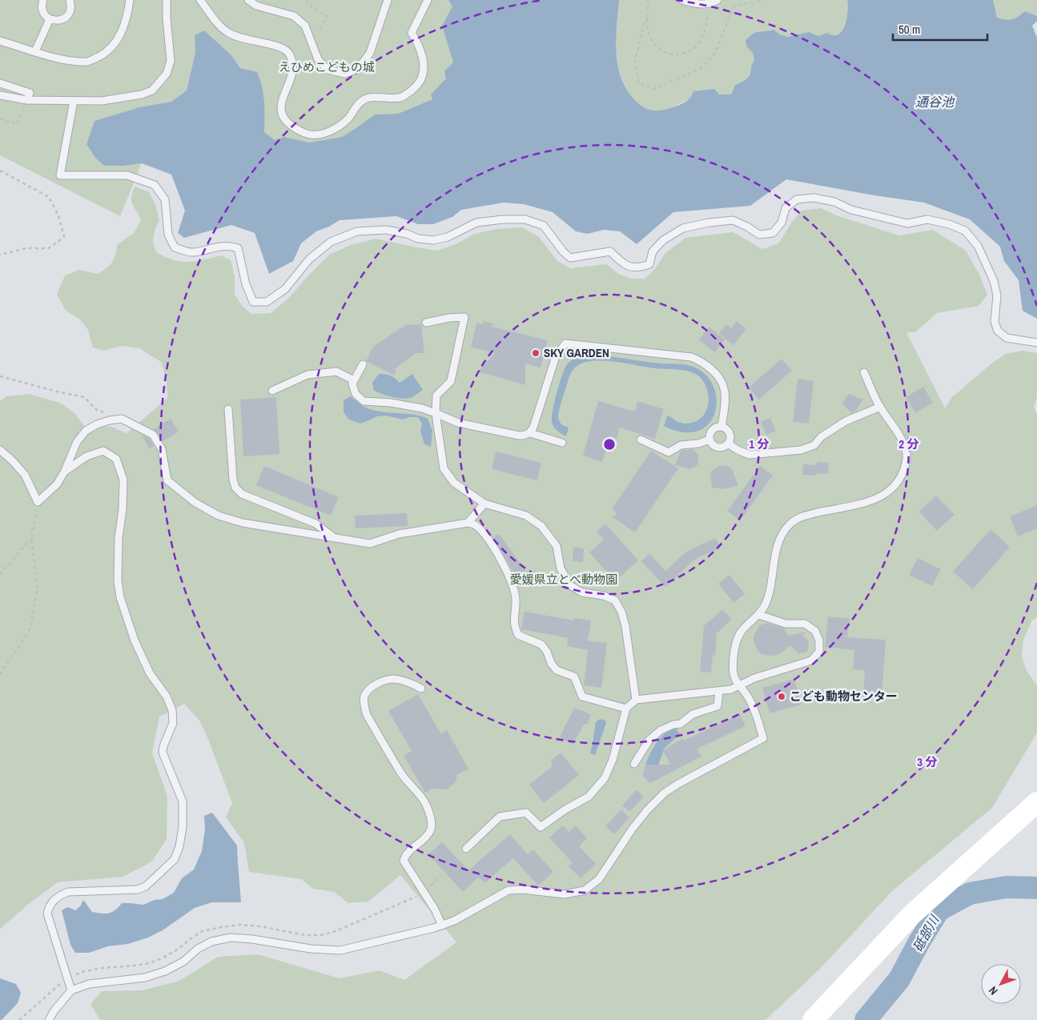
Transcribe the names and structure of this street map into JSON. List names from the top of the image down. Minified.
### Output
{"water":["通谷池","砥部川"],"parks":["えひめこどもの城","愛媛県立とべ動物園"],"places":["SKY GARDEN","こども動物センター"],"scale_bar":"50 m","north":"bottom left","rings":["1 分","2 分","3 分"]}
